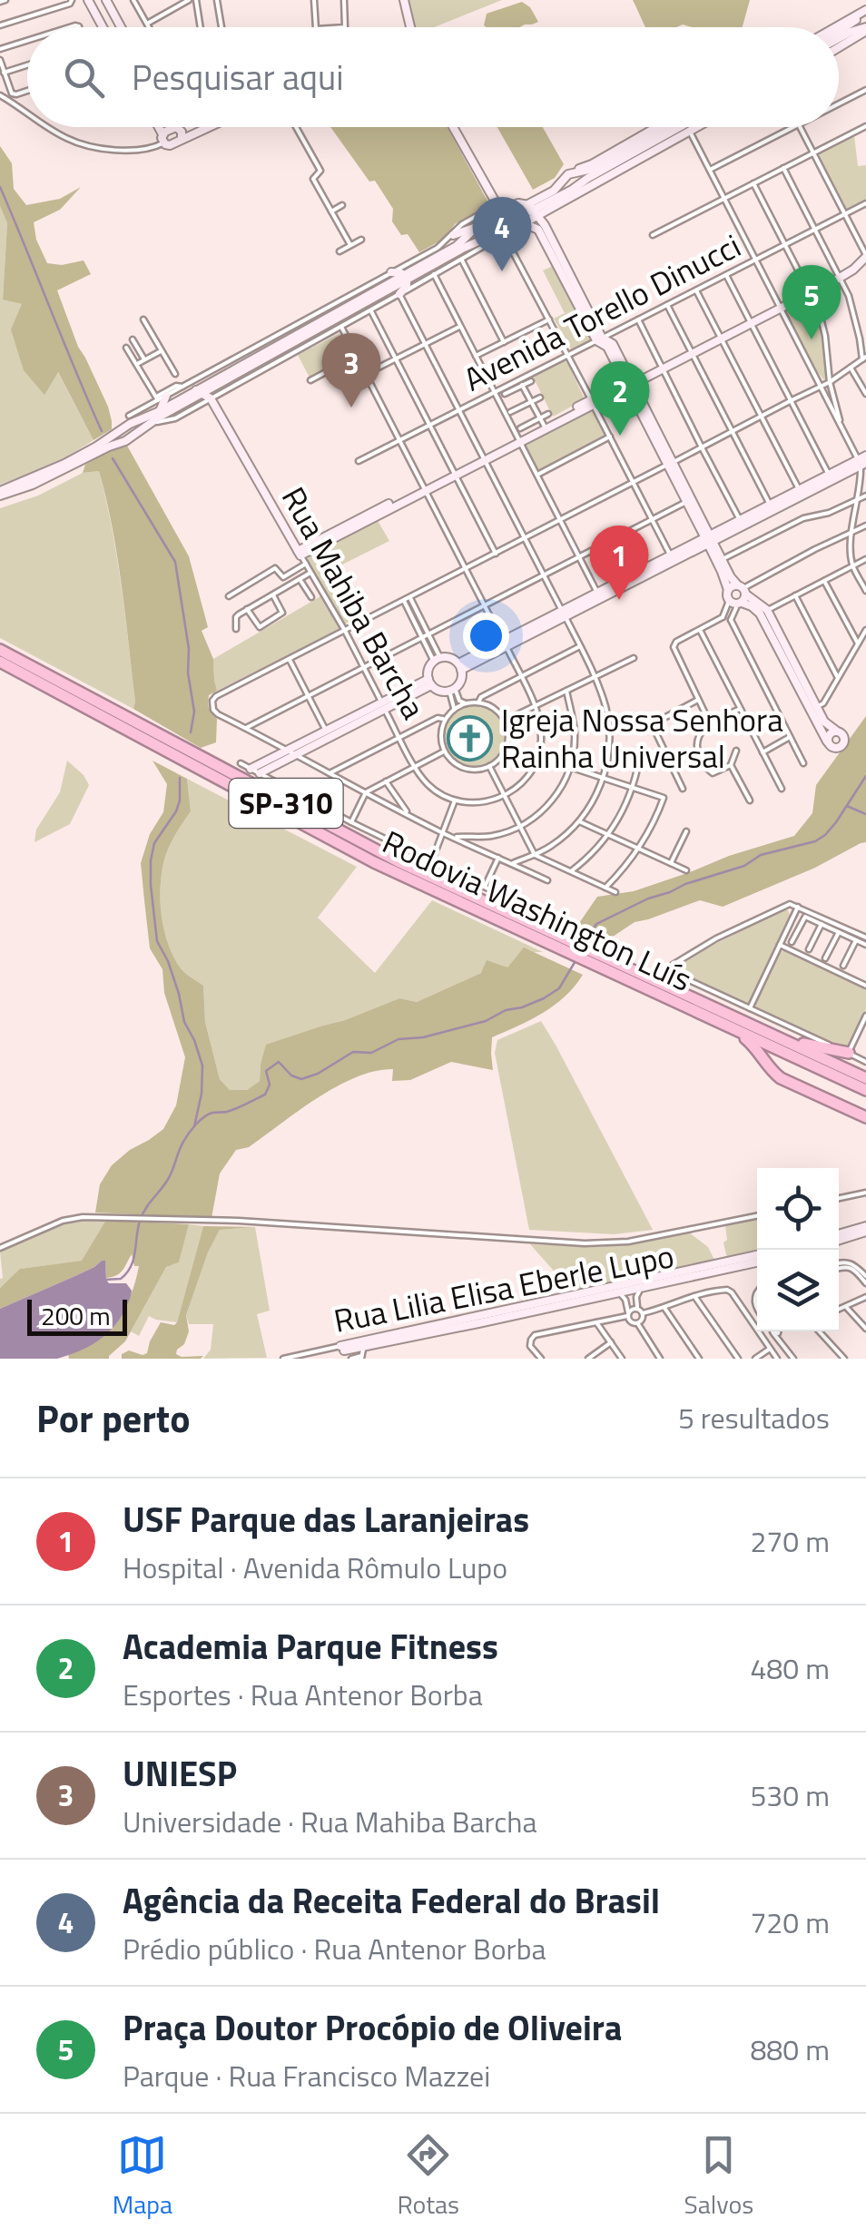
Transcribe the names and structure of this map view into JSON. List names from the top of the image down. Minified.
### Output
{"streets":{"highway":["SP-310","Rodovia Washington Luís"],"street":["Avenida Torello Dinucci","Rua Mahiba Barcha","Rua Lilia Elisa Eberle Lupo"]},"places":{"church":["Igreja Nossa Senhora Rainha Universal"]},"scale_bar":"200 m","page":{"search":"Pesquisar aqui","pins":["4","5","3","2","1"],"scale":"200 m","heading":["Por perto","5 resultados"],"list":[{"mark":"1","name":"USF Parque das Laranjeiras","note":"Hospital · Avenida Rômulo Lupo","value":"270 m"},{"mark":"2","name":"Academia Parque Fitness","note":"Esportes · Rua Antenor Borba","value":"480 m"},{"mark":"3","name":"UNIESP","note":"Universidade · Rua Mahiba Barcha","value":"530 m"},{"mark":"4","name":"Agência da Receita Federal do Brasil","note":"Prédio público · Rua Antenor Borba","value":"720 m"},{"mark":"5","name":"Praça Doutor Procópio de Oliveira","note":"Parque · Rua Francisco Mazzei","value":"880 m"}],"nav":["Mapa","Rotas","Salvos"]}}
